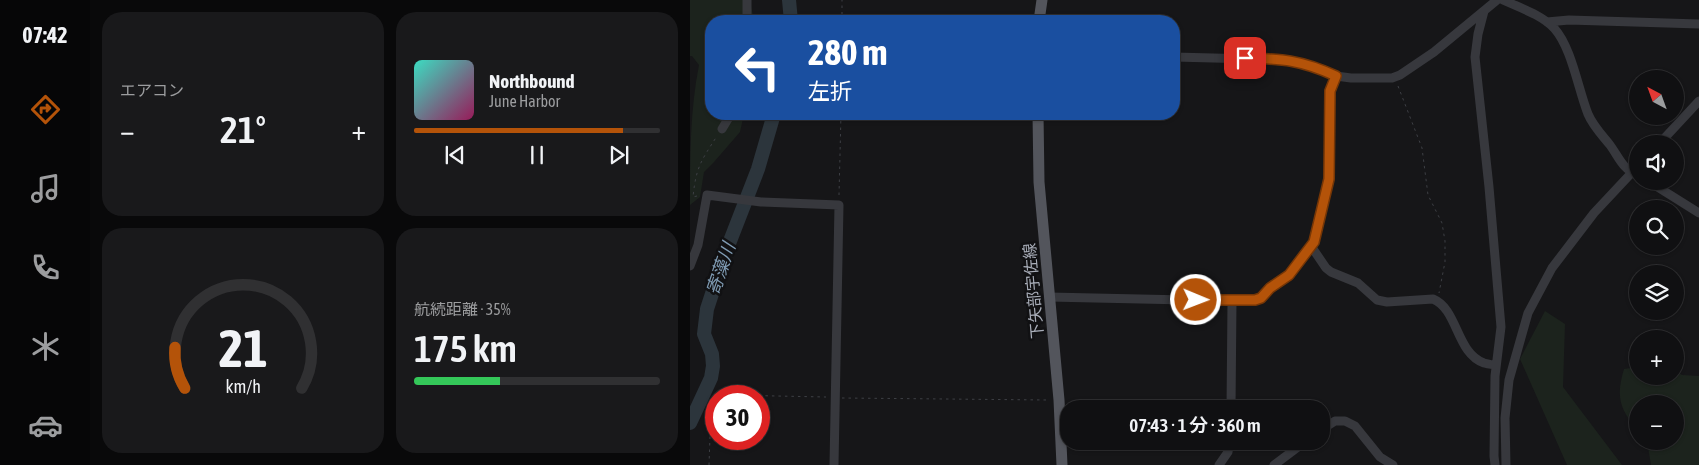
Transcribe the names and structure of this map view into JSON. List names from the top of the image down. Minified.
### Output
{"streets":{"main road":["下矢部宇佐線"]},"water":["寄藻川"],"north":"top left","page":{"tabs":"07:42","tile":["エアコン",["航続距離 · 35%","175 km"]],"turn":["280 m","左折"],"song":["Northbound","June Harbor"],"map_buttons":["+","−"],"heat":["−","21°","+"],"limit":"30","trip":"07:43 · 1 分 · 360 m","gauge":["21","km/h"]}}
